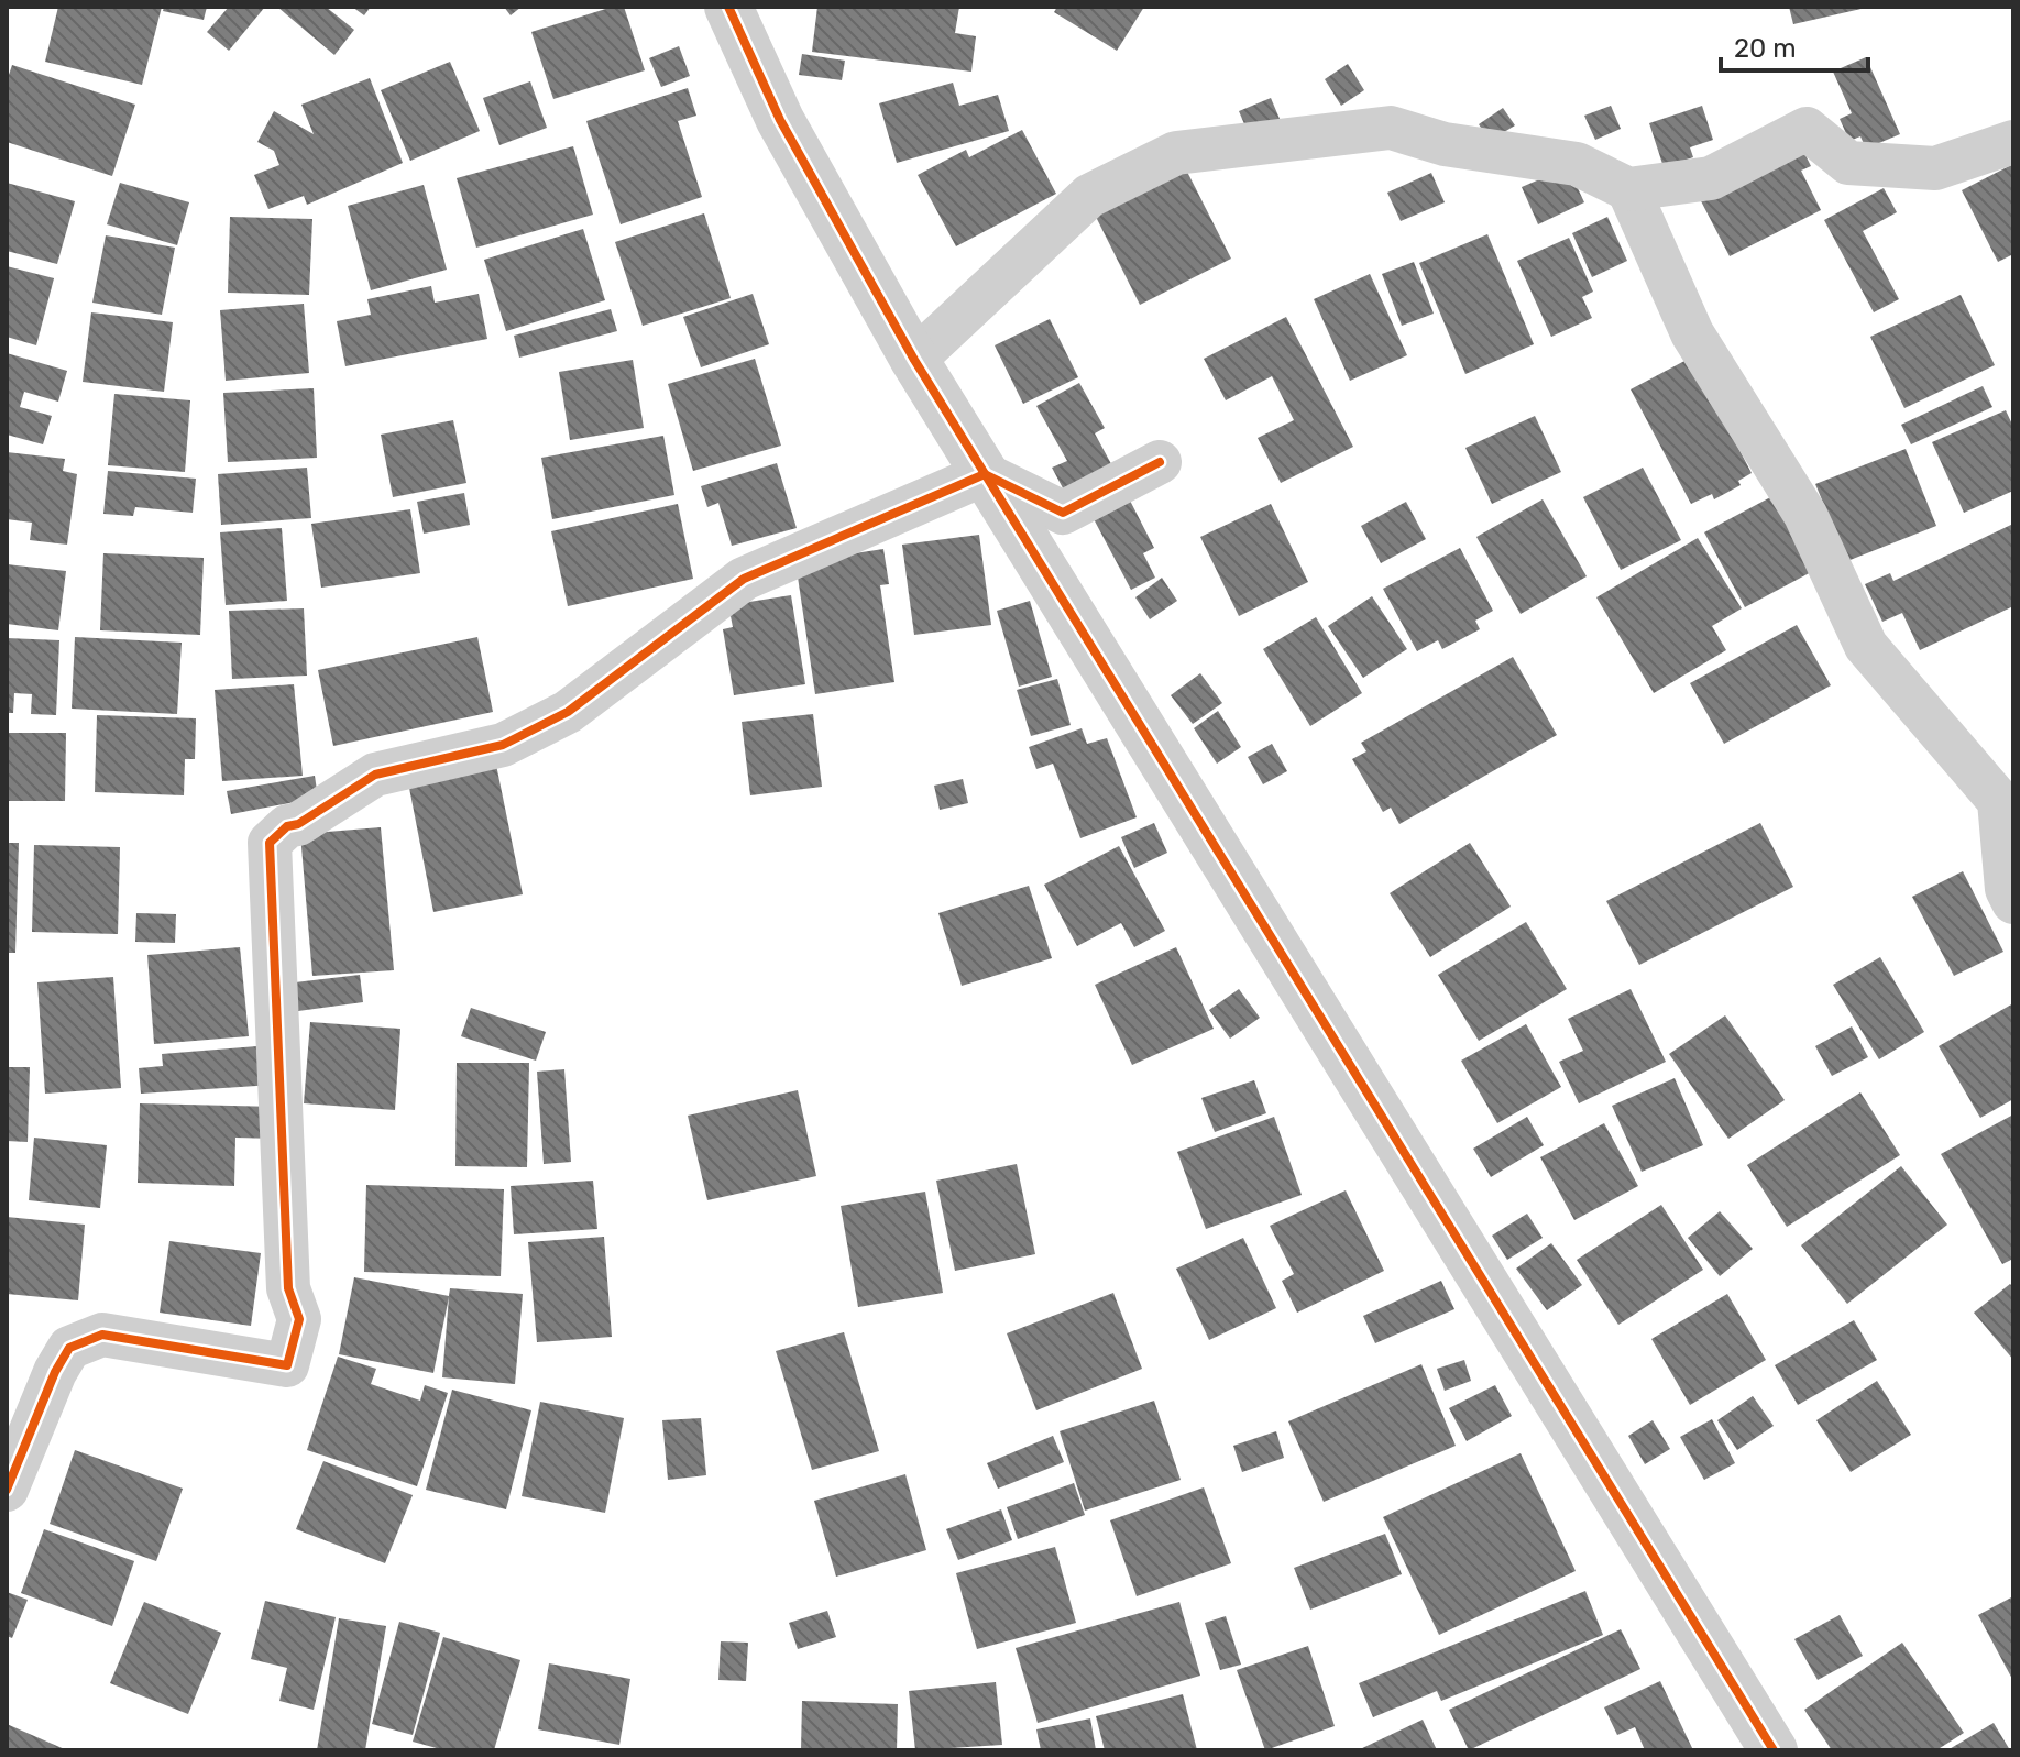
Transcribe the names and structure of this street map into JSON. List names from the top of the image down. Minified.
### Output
{"scale_bar":"20 m"}
